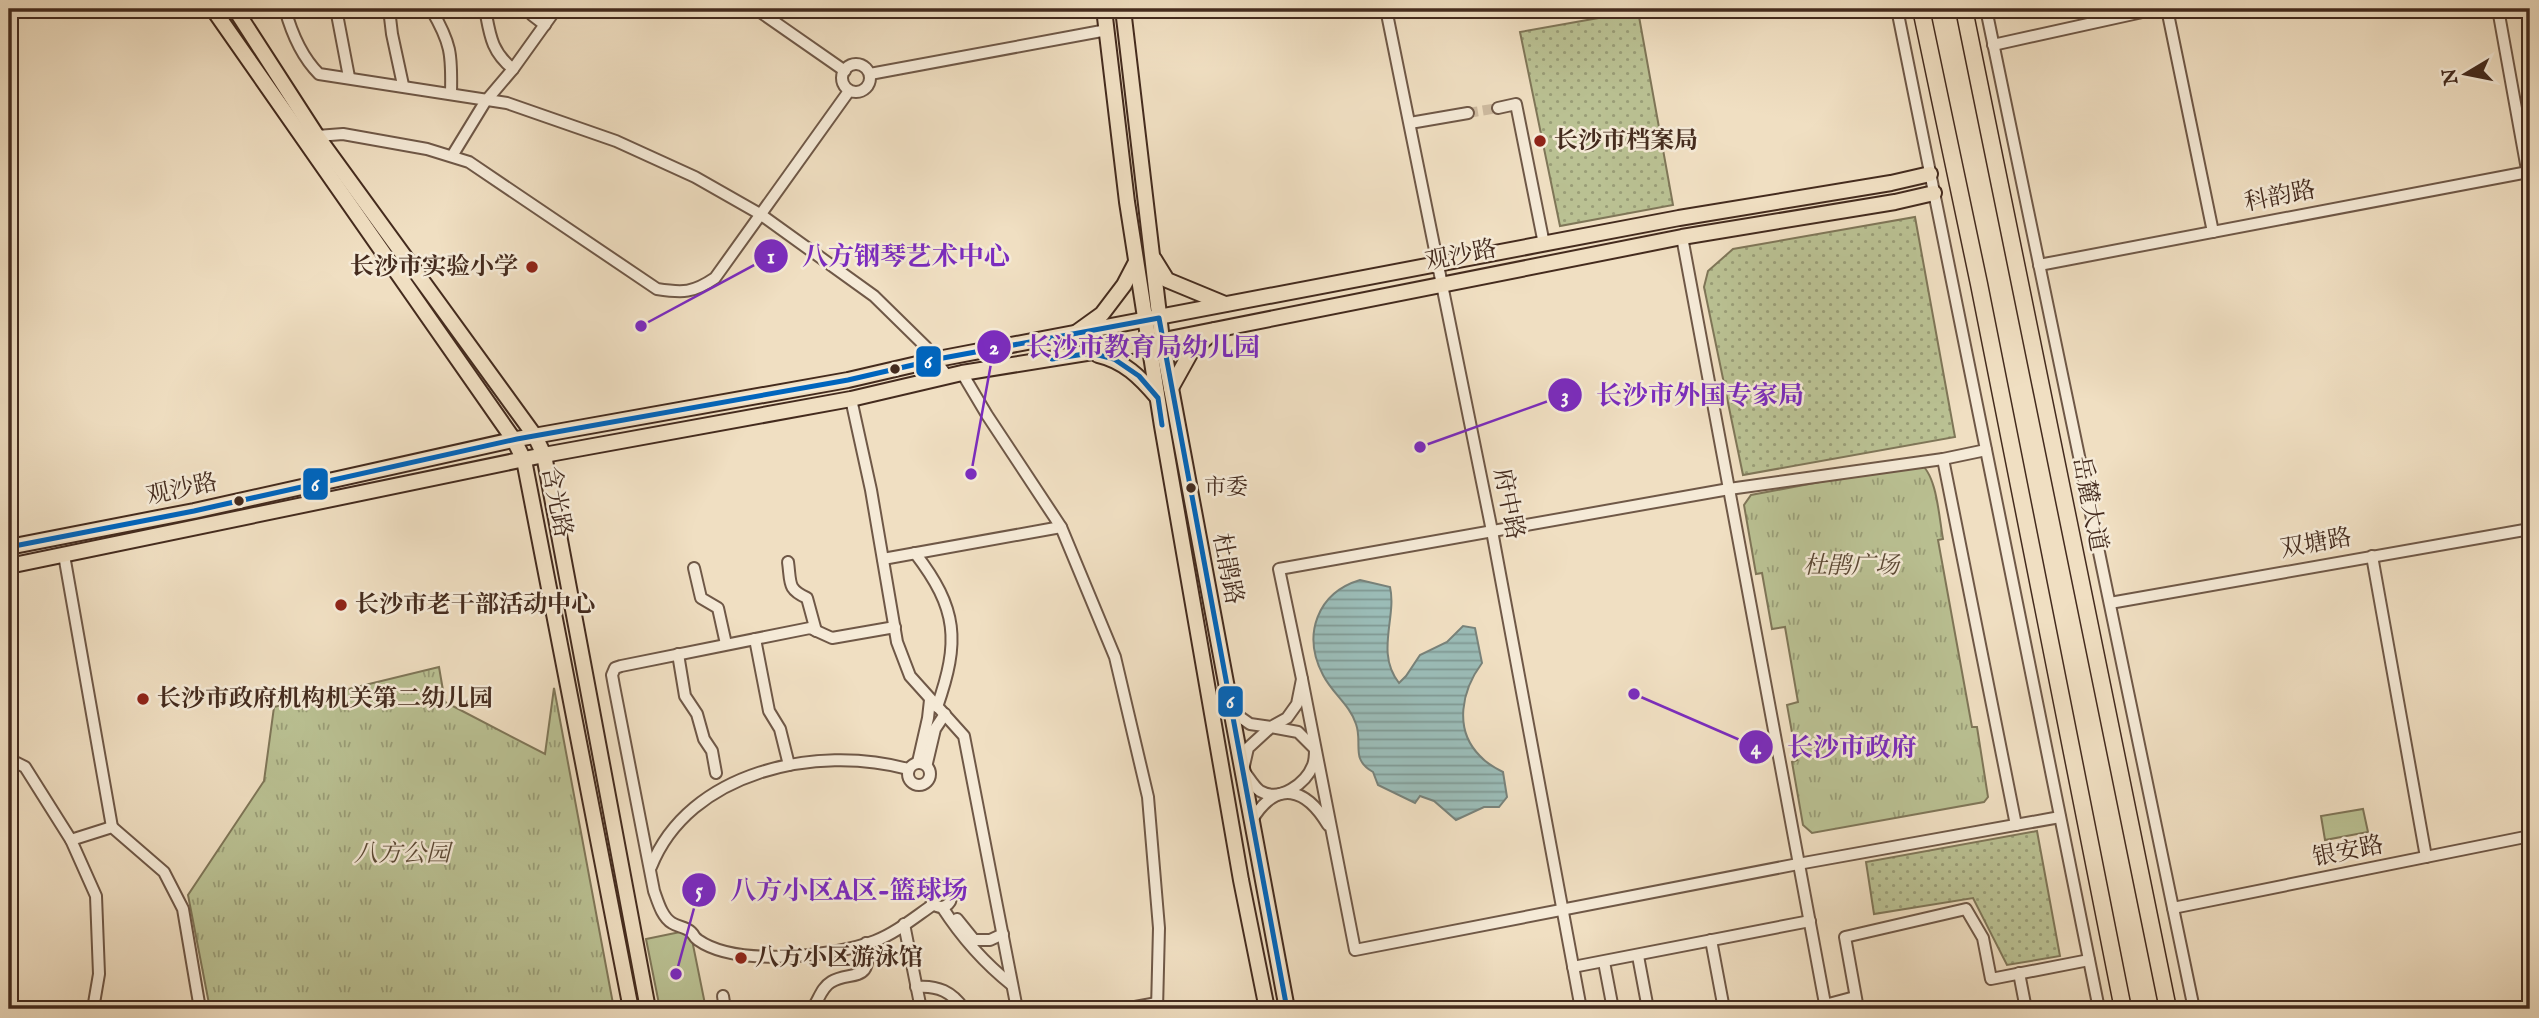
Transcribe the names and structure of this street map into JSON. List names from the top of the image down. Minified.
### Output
{"streets":{"highway":["岳麓大道"],"main road":["观沙路","含光路","杜鹃路"],"street":["科韵路","府中路","双塘路","银安路"]},"crossings":[["观沙路","含光路"],["观沙路","府中路"],["观沙路","杜鹃路"]],"parks":["杜鹃广场","八方公园"],"places":["长沙市档案局","长沙市实验小学","八方钢琴艺术中心","长沙市外国专家局","长沙市教育局幼儿园","市委","长沙市老干部活动中心","长沙市政府","长沙市政府机构机关第二幼儿园","八方小区游泳馆","八方小区A区-篮球场"],"lines":["transit line 6"],"north":"left"}
